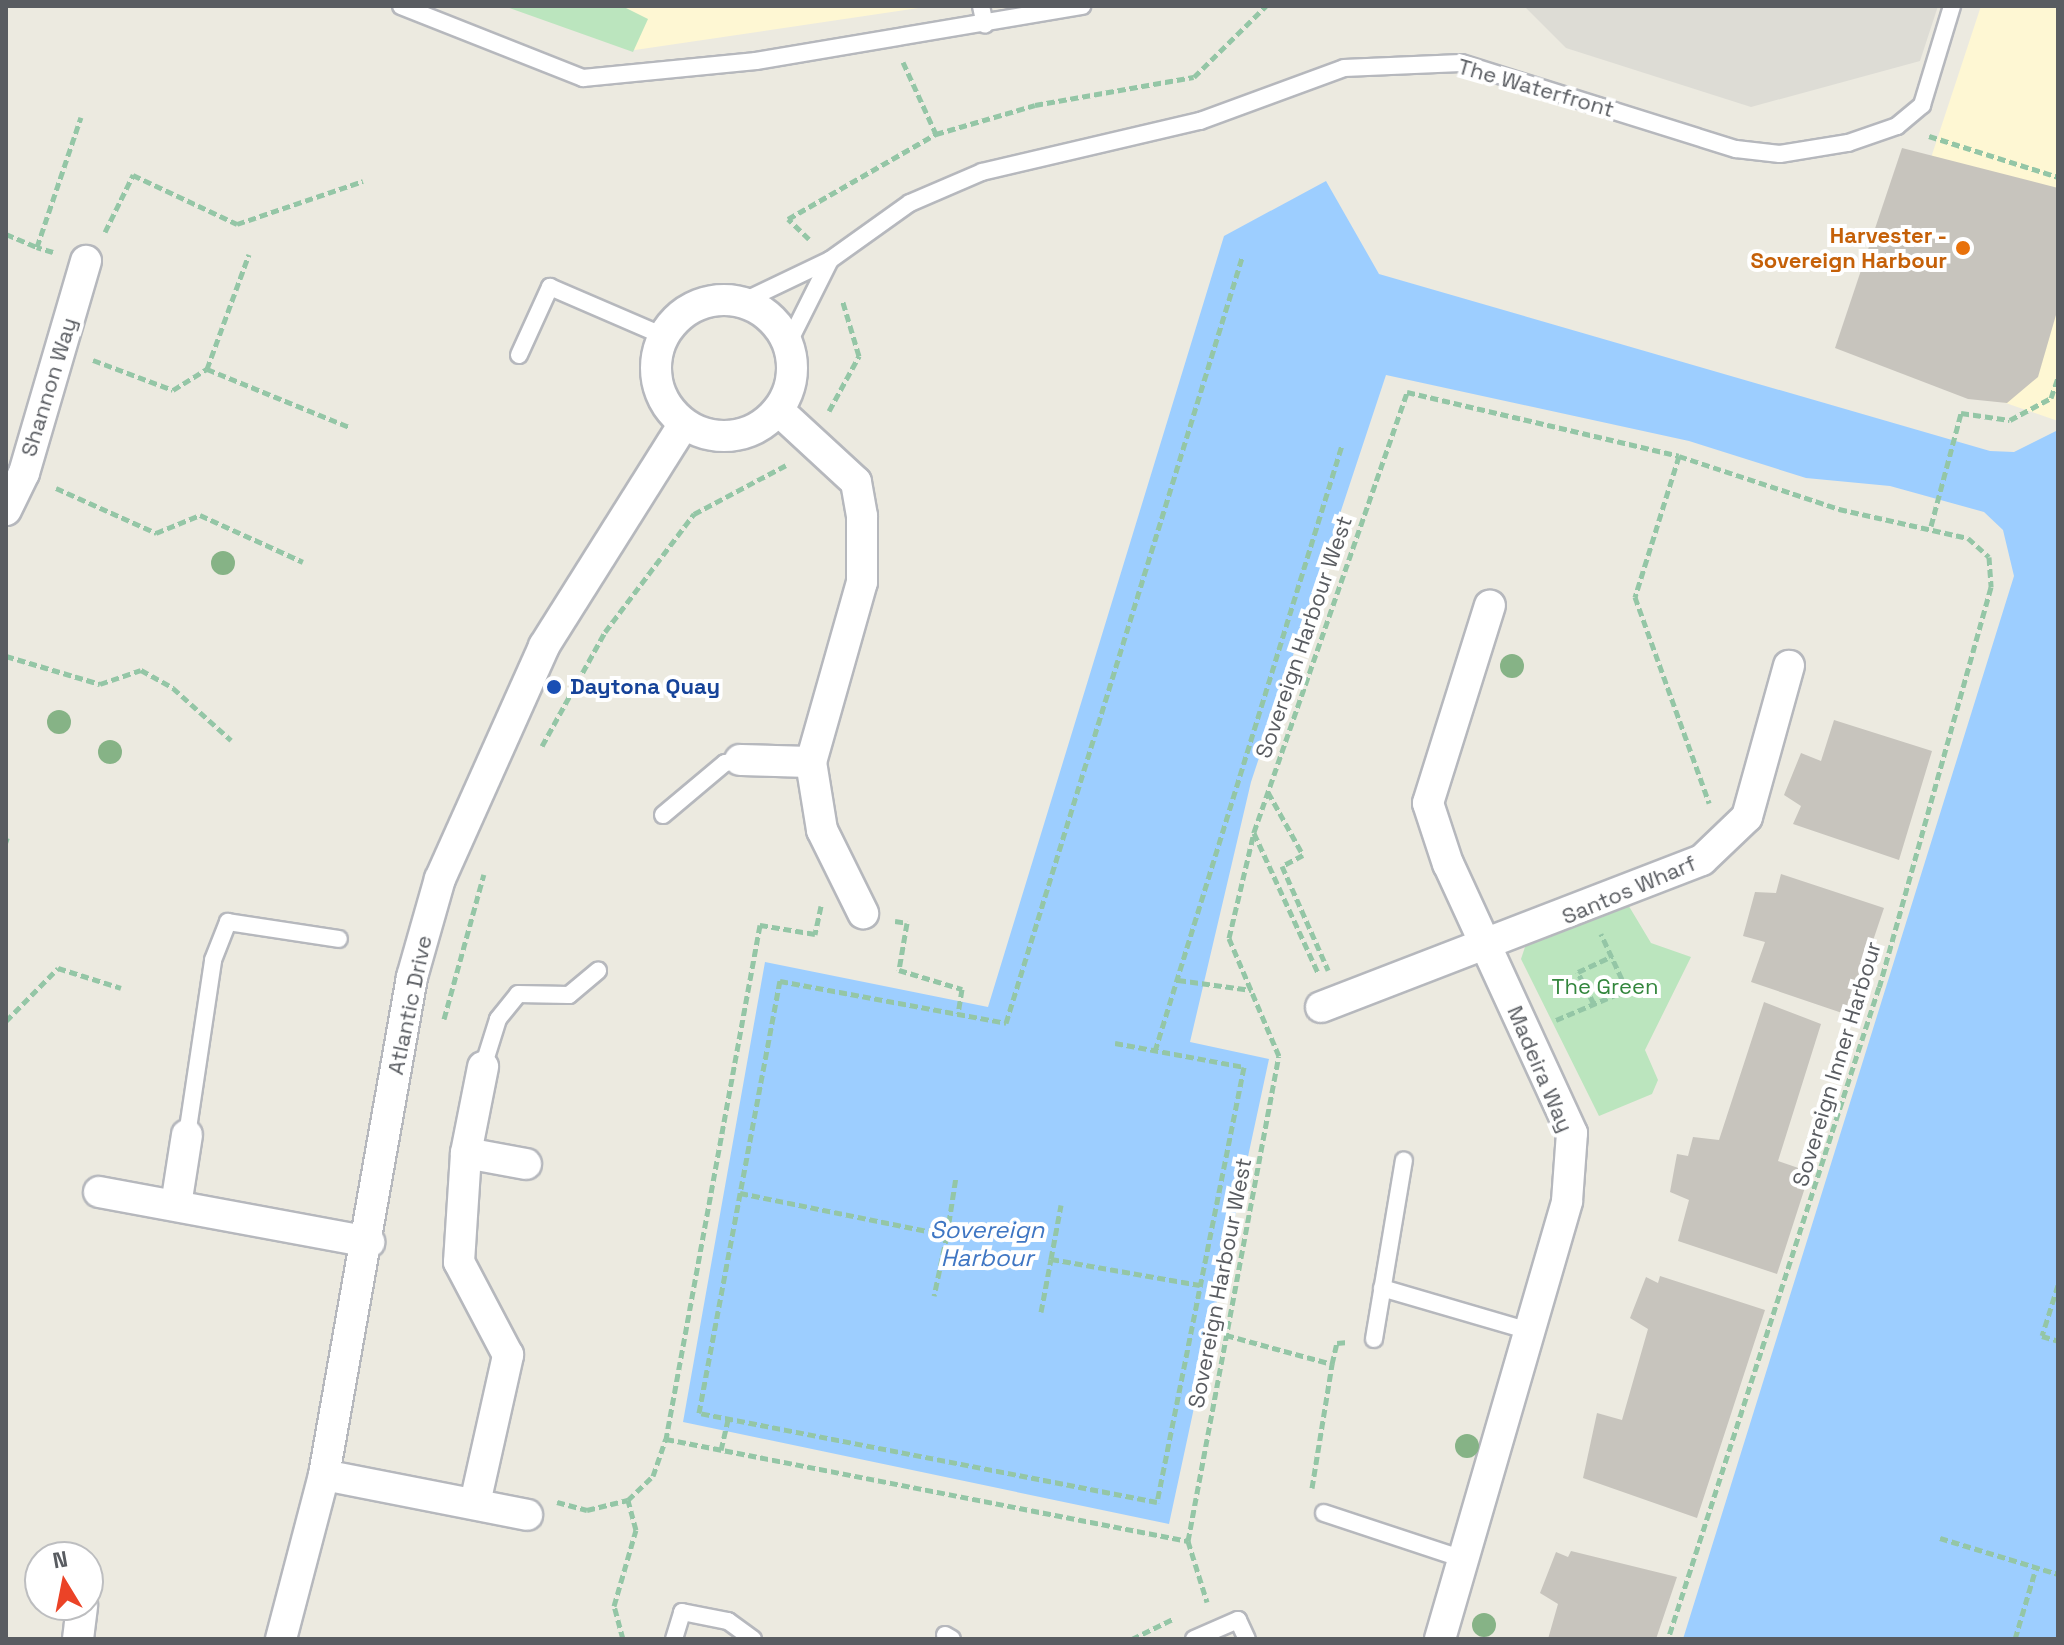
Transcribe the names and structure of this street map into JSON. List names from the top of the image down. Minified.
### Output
{"streets":{"street":["Shannon Way","Santos Wharf","Atlantic Drive","Madeira Way"],"lane":["The Waterfront"],"path":["Sovereign Harbour West","Sovereign Inner Harbour"]},"crossings":[["The Waterfront","Atlantic Drive"],["Sovereign Harbour West","Sovereign Inner Harbour"],["Santos Wharf","Madeira Way"]],"water":["Sovereign Harbour"],"parks":["The Green"],"places":["Harvester - Sovereign Harbour","Daytona Quay"],"north":"top"}
